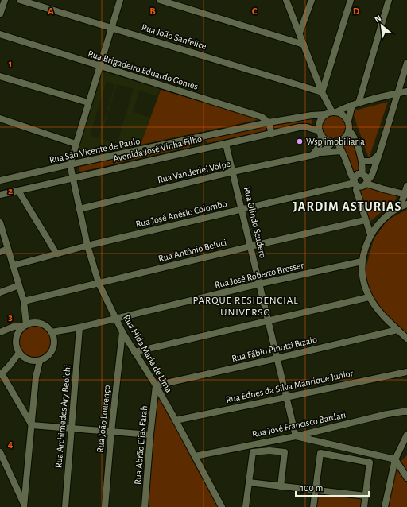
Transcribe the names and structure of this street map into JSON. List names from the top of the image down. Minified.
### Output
{"streets":{"street":["Rua João Sanfelice","Rua Brigadeiro Eduardo Gomes","Avenida José Vinha Filho","Rua São Vicente de Paulo","Rua Vanderlei Volpe","Rua José Anésio Colombo","Rua Olindo Scudero","Rua Antônio Beluci","Rua José Roberto Bresser","Rua Fábio Pinotti Bizaio","Rua Hlda Maria de Lima","Rua Ednes da Silva Manrique Junior","Rua Archimedes Ary Beolchi","Rua João Lourenço","Rua José Francisco Bardari","Rua Abrão Elias Farah"]},"crossings":[["Rua Brigadeiro Eduardo Gomes","Rua São Vicente de Paulo"],["Avenida José Vinha Filho","Rua São Vicente de Paulo"],["Avenida José Vinha Filho","Rua Vanderlei Volpe"],["Avenida José Vinha Filho","Rua Olindo Scudero"],["Avenida José Vinha Filho","Rua Hlda Maria de Lima"],["Rua São Vicente de Paulo","Rua Vanderlei Volpe"],["Rua São Vicente de Paulo","Rua Hlda Maria de Lima"],["Rua Vanderlei Volpe","Rua Olindo Scudero"],["Rua Vanderlei Volpe","Rua Hlda Maria de Lima"],["Rua José Anésio Colombo","Rua Olindo Scudero"],["Rua José Anésio Colombo","Rua Hlda Maria de Lima"],["Rua Olindo Scudero","Rua Antônio Beluci"],["Rua Olindo Scudero","Rua José Roberto Bresser"],["Rua Olindo Scudero","Rua Fábio Pinotti Bizaio"],["Rua Olindo Scudero","Rua Ednes da Silva Manrique Junior"],["Rua Olindo Scudero","Rua José Francisco Bardari"],["Rua Antônio Beluci","Rua Hlda Maria de Lima"],["Rua José Roberto Bresser","Rua Hlda Maria de Lima"],["Rua José Roberto Bresser","Rua Archimedes Ary Beolchi"],["Rua Fábio Pinotti Bizaio","Rua Hlda Maria de Lima"],["Rua Fábio Pinotti Bizaio","Rua Abrão Elias Farah"],["Rua Hlda Maria de Lima","Rua Ednes da Silva Manrique Junior"],["Rua Hlda Maria de Lima","Rua João Lourenço"],["Rua Hlda Maria de Lima","Rua José Francisco Bardari"],["Rua Hlda Maria de Lima","Rua Abrão Elias Farah"]],"districts":["JARDIM ASTURIAS","PARQUE RESIDENCIAL UNIVERSO"],"places":["Wsp imobiliaria"],"scale_bar":"100 m","north":"top left","grid":{"columns":["A","B","C","D"],"rows":["1","2","3","4"]}}
